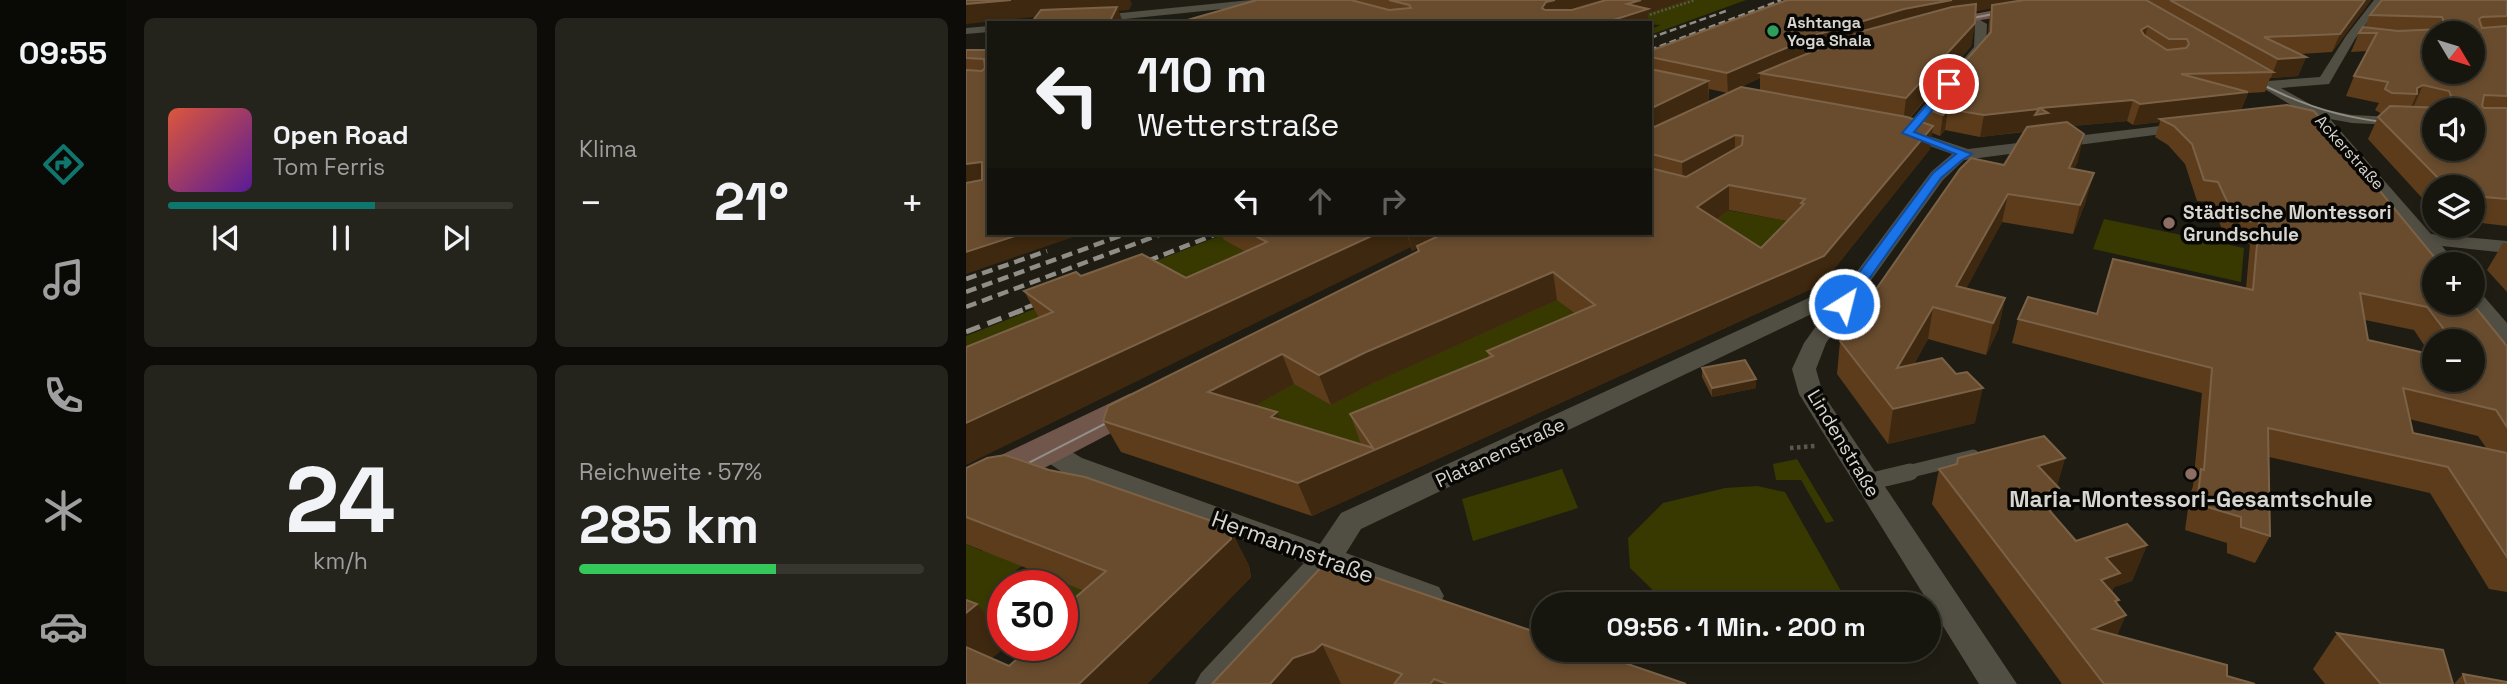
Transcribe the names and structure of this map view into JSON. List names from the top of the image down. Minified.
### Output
{"streets":{"street":["Ackerstraße","Lindenstraße","Platanenstraße","Hermannstraße"]},"crossings":[["Lindenstraße","Platanenstraße"],["Platanenstraße","Hermannstraße"]],"places":["Ashtanga Yoga Shala","Städtische Montessori Grundschule","Maria-Montessori-Gesamtschule"],"north":"bottom right","page":{"tabs":"09:55","tile":["Klima",["24","km/h"],["Reichweite · 57%","285 km"]],"map_buttons":["+","−"],"turn":["110 m","Wetterstraße"],"song":["Open Road","Tom Ferris"],"heat":["−","21°","+"],"limit":"30","trip":"09:56 · 1 Min. · 200 m"}}
